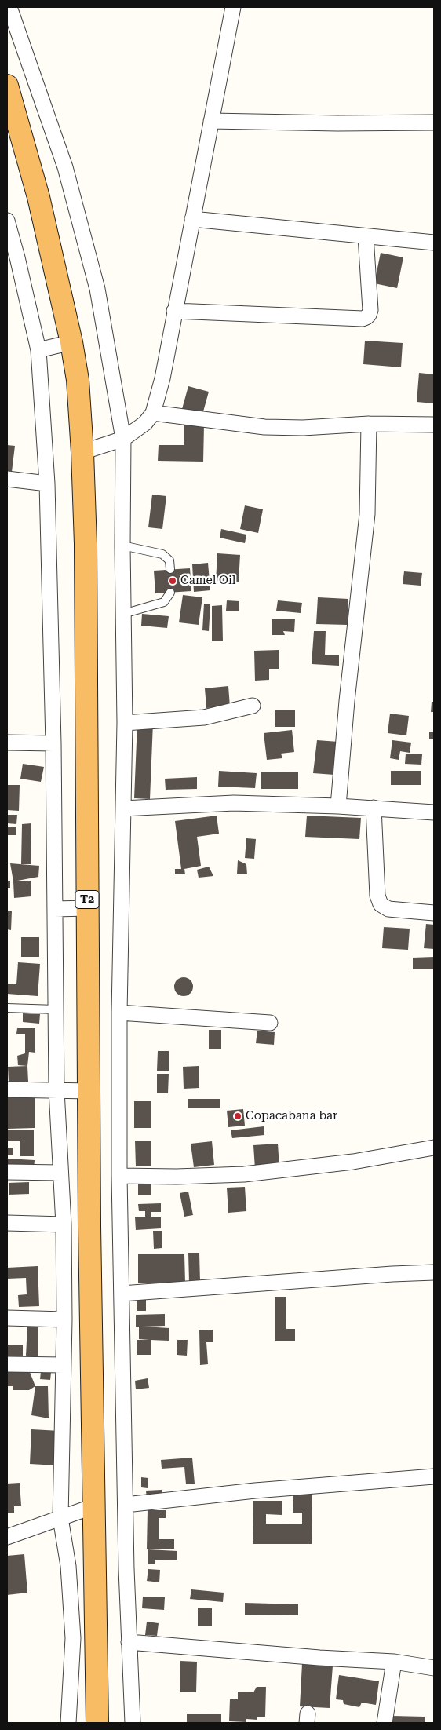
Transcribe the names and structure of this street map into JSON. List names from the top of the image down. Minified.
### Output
{"streets":{"highway":["T2"]},"places":["Camel Oil","Copacabana bar"]}
